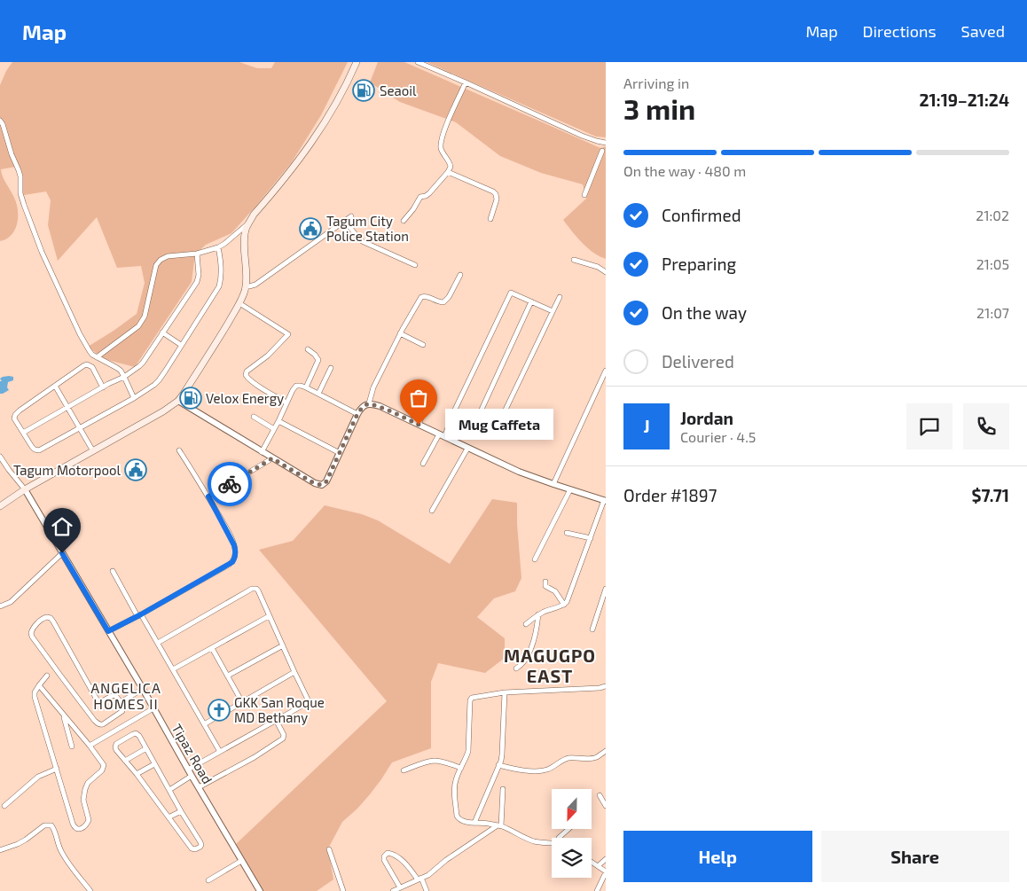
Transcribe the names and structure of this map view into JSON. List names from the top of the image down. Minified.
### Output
{"streets":{"street":["Tipaz Road"]},"districts":["MAGUGPO EAST","ANGELICA HOMES II"],"places":{"fuel station":["Seaoil","Velox Energy"],"public building":["Tagum City Police Station","Tagum Motorpool"],"other":["Mug Caffeta"],"church":["GKK San Roque MD Bethany"]},"north":"bottom","page":{"header":"Map","nav":["Map","Directions","Saved"],"heading":["3 min","Arriving in","21:19–21:24"],"panel":["Jordan","Courier · 4.5","Order #1897","$7.71"],"bar":"On the way · 480 m","list":[["Confirmed","21:02"],["Preparing","21:05"],["On the way","21:07"],"Delivered"],"round":"J","bubble":"Mug Caffeta","buttons":["Help","Share"]}}
